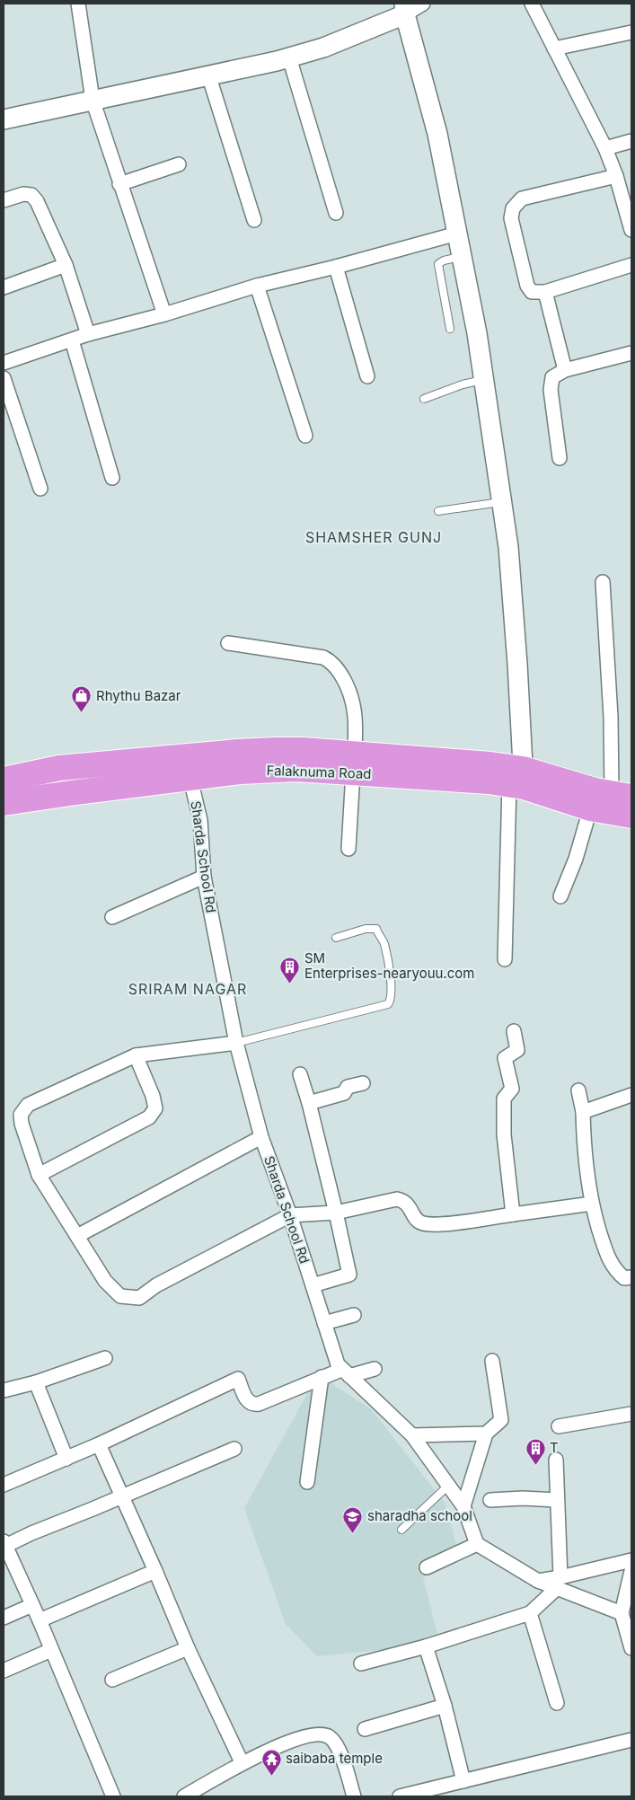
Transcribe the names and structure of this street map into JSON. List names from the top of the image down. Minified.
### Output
{"streets":{"highway":["Falaknuma Road"],"street":["Sharda School Rd"]},"crossings":[["Falaknuma Road","Sharda School Rd"]],"districts":["SHAMSHER GUNJ","SRIRAM NAGAR"],"places":{"shop":["Rhythu Bazar"],"building":["SM Enterprises-nearyouu.com","T"],"school or university":["sharadha school"],"temple":["saibaba temple"]}}
